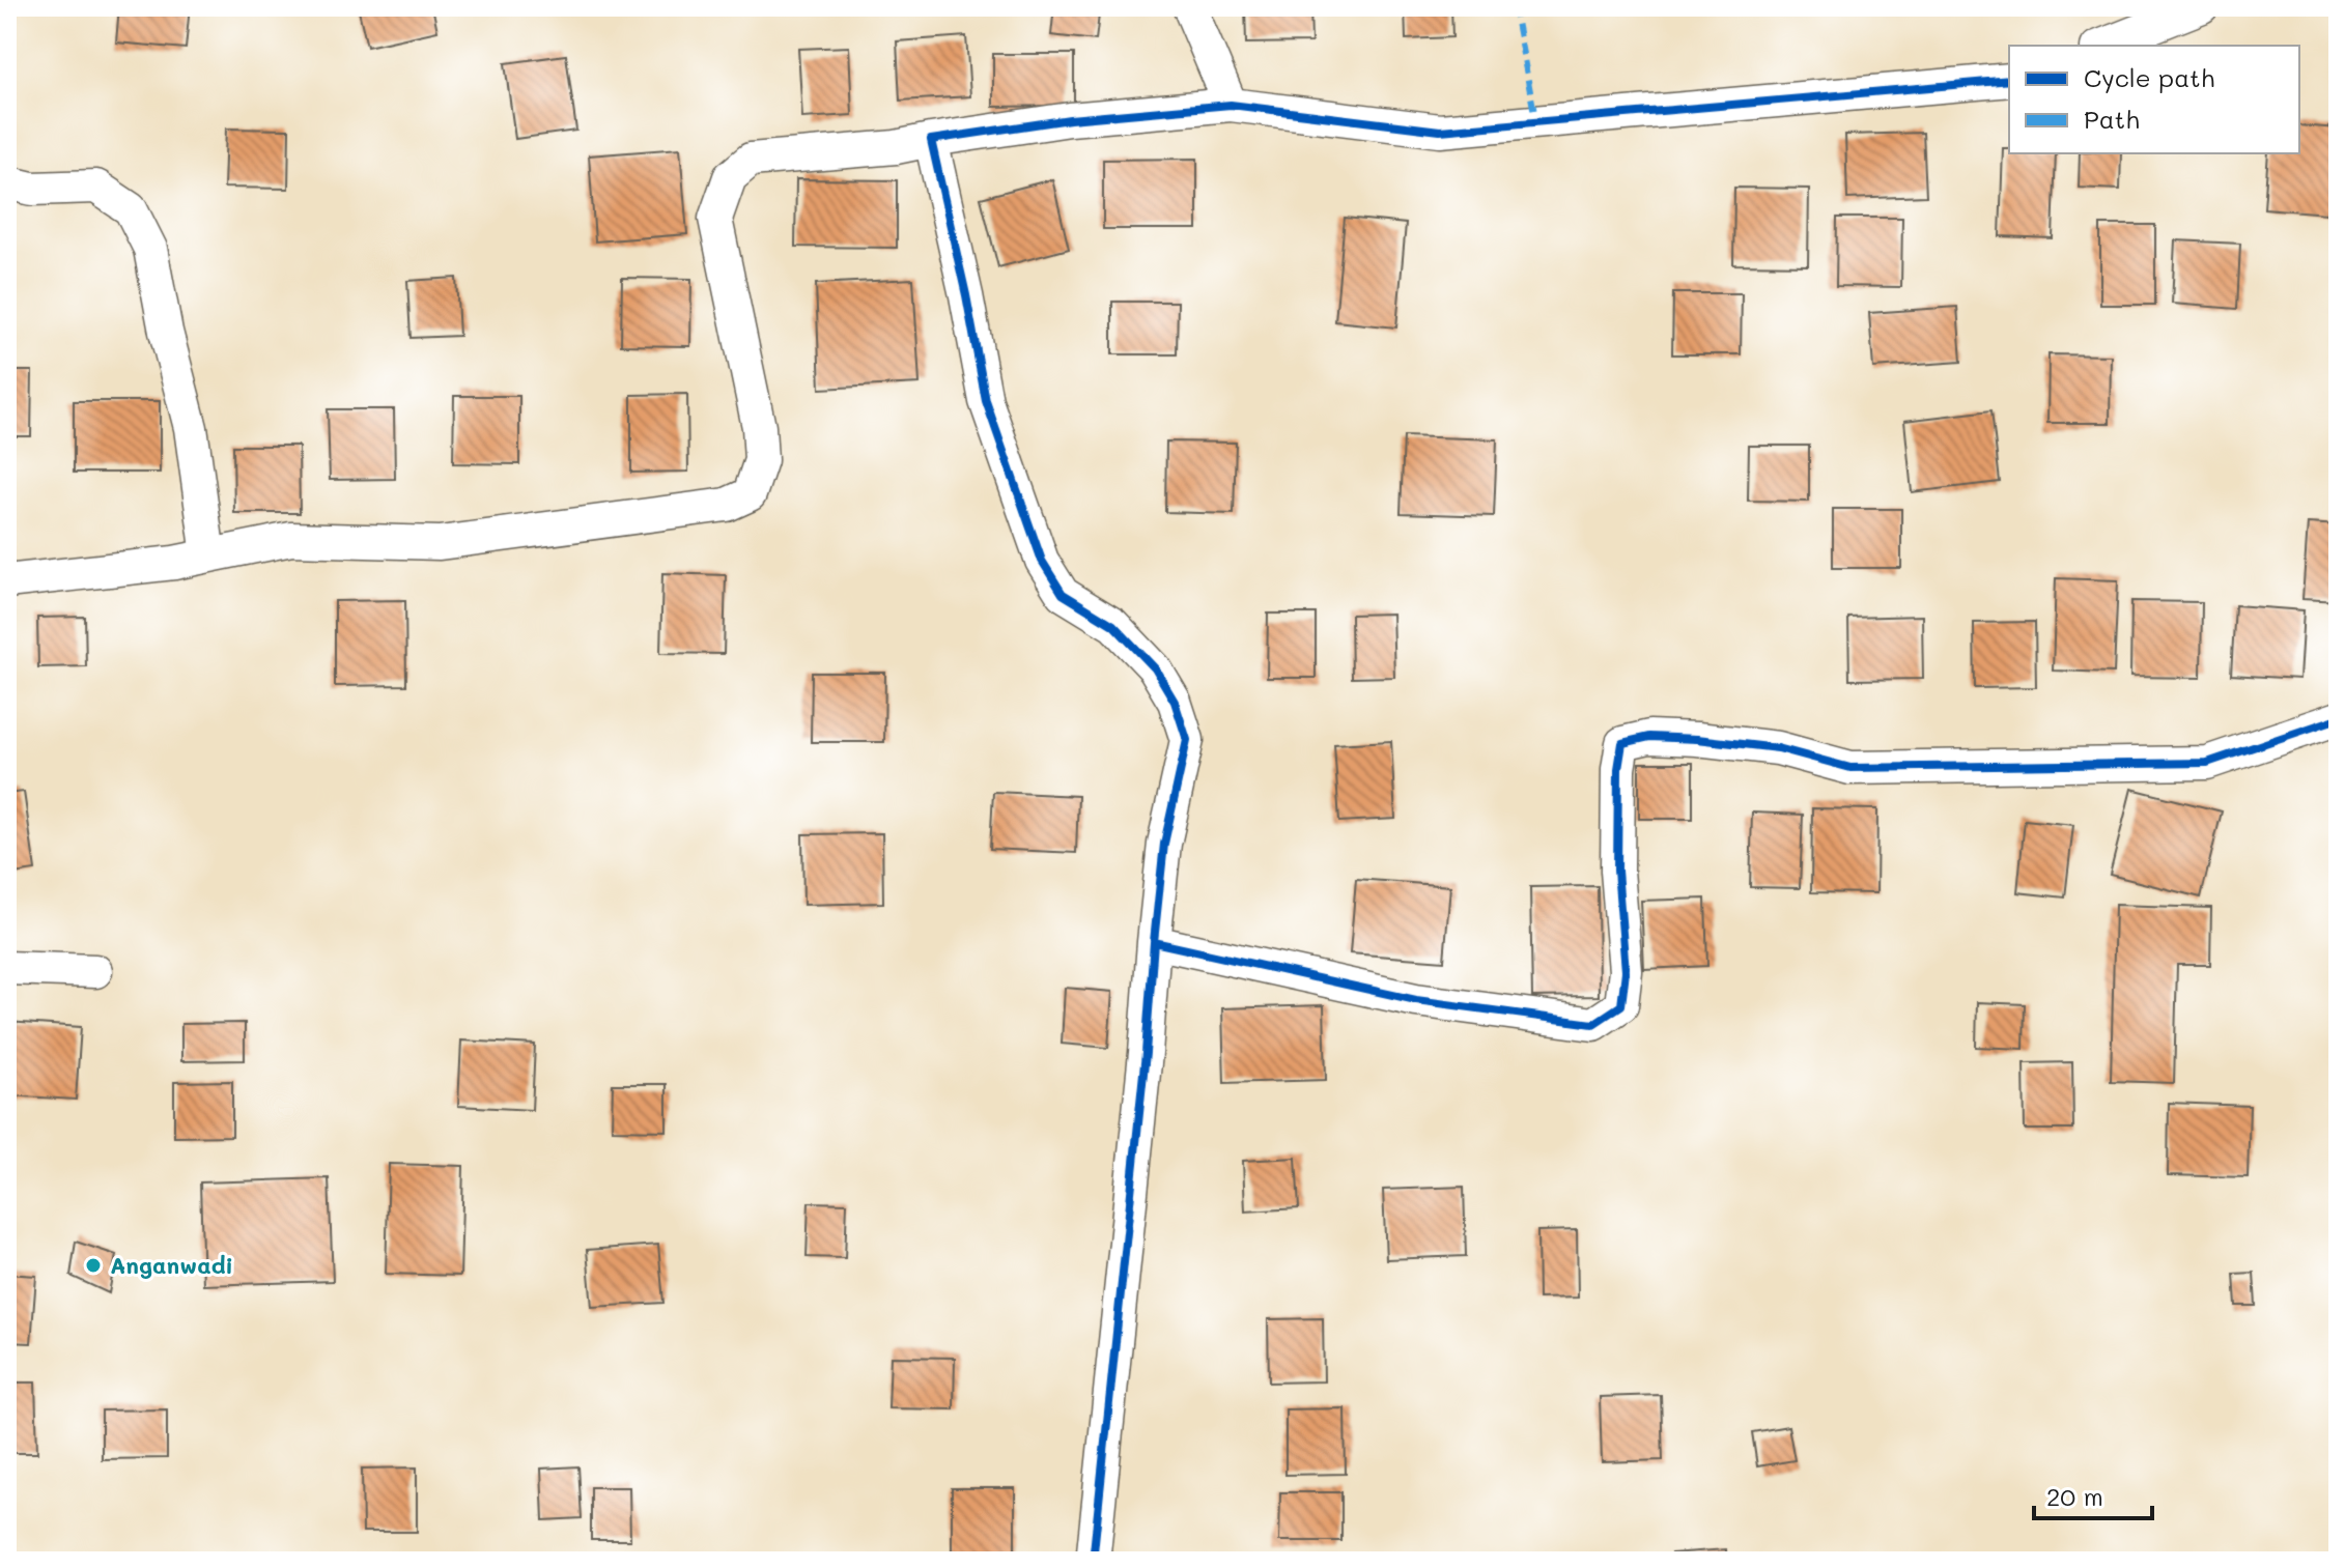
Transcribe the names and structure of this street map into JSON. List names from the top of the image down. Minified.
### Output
{"places":["Anganwadi"],"legend":["Cycle path","Path"],"scale_bar":"20 m"}
